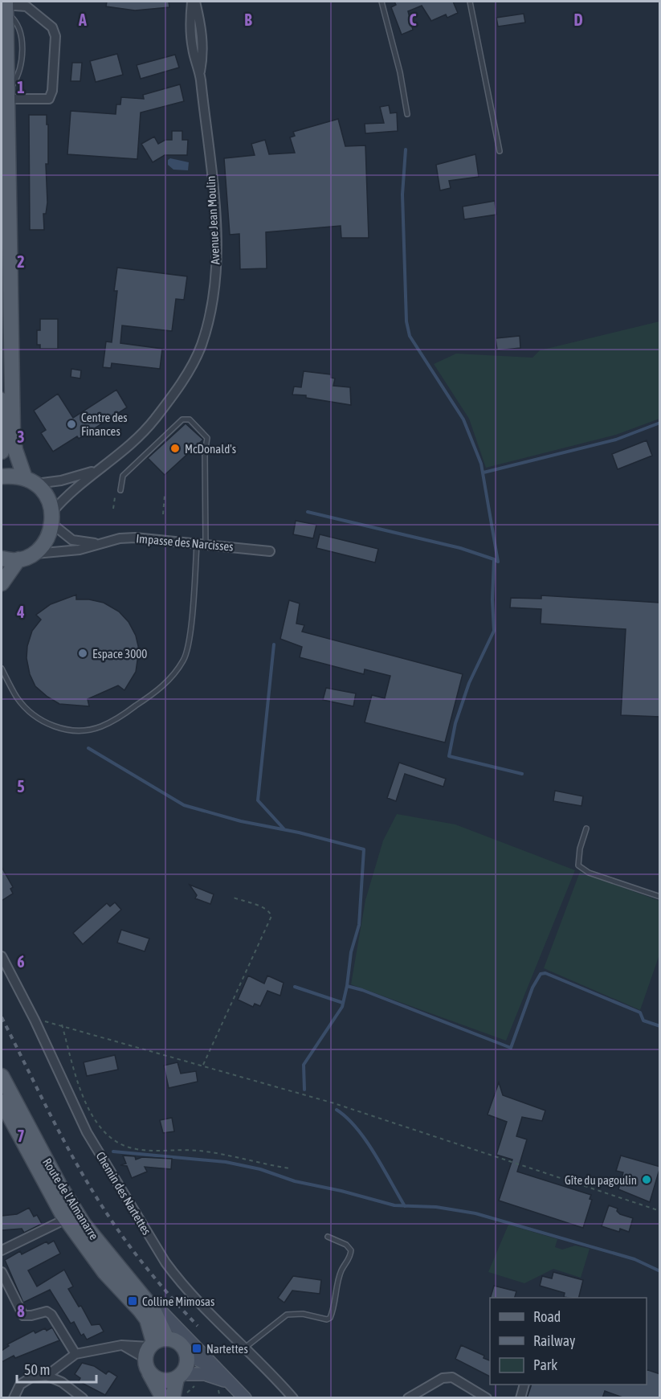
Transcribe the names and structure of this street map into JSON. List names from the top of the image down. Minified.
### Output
{"streets":{"main road":["Route de l'Almanarre"],"street":["Avenue Jean Moulin","Impasse des Narcisses","Chemin des Nartettes"]},"crossings":[["Avenue Jean Moulin","Impasse des Narcisses"]],"places":{"other":["Centre des Finances","McDonald's","Espace 3000","Gîte du pagoulin"],"transit":["Colline Mimosas","Nartettes"]},"legend":["Road","Railway","Park"],"scale_bar":"50 m","grid":{"columns":["A","B","C","D"],"rows":["1","2","3","4","5","6","7","8"]}}
